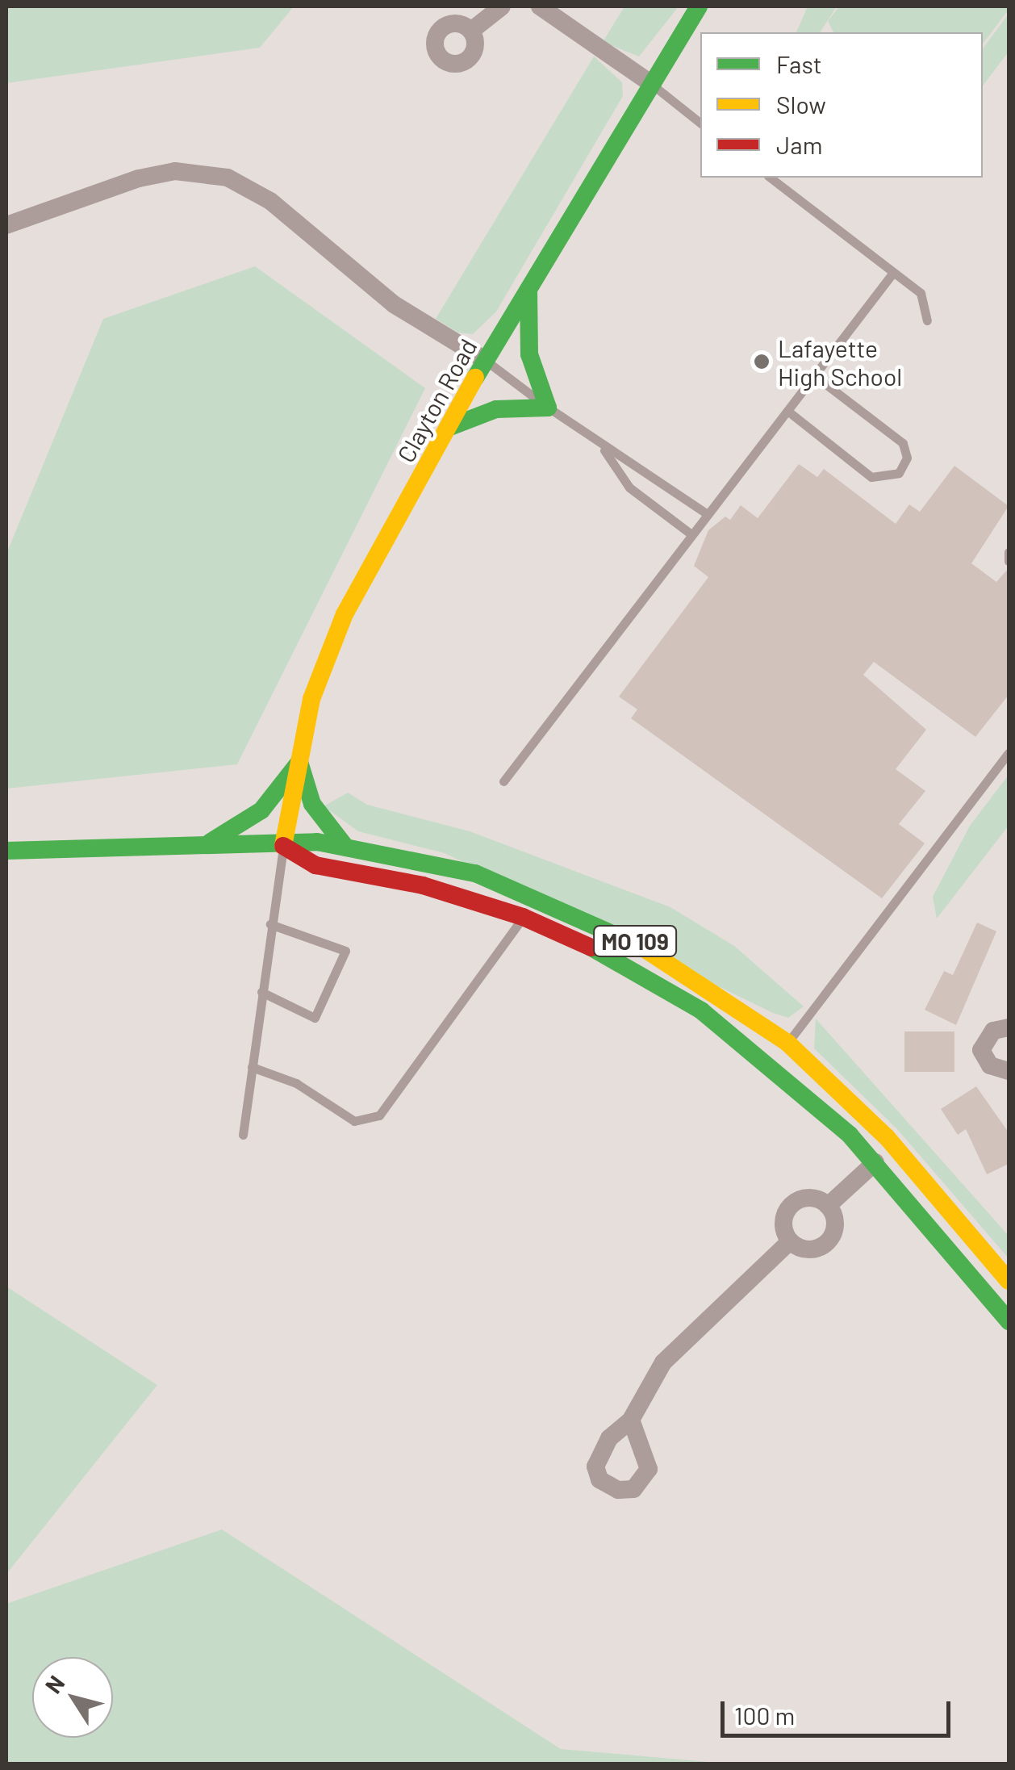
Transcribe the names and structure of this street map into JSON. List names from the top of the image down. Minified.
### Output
{"streets":{"main road":["Clayton Road","MO 109"]},"crossings":[["Clayton Road","MO 109"]],"places":["Lafayette High School"],"legend":["Fast","Slow","Jam"],"scale_bar":"100 m","north":"top left"}
